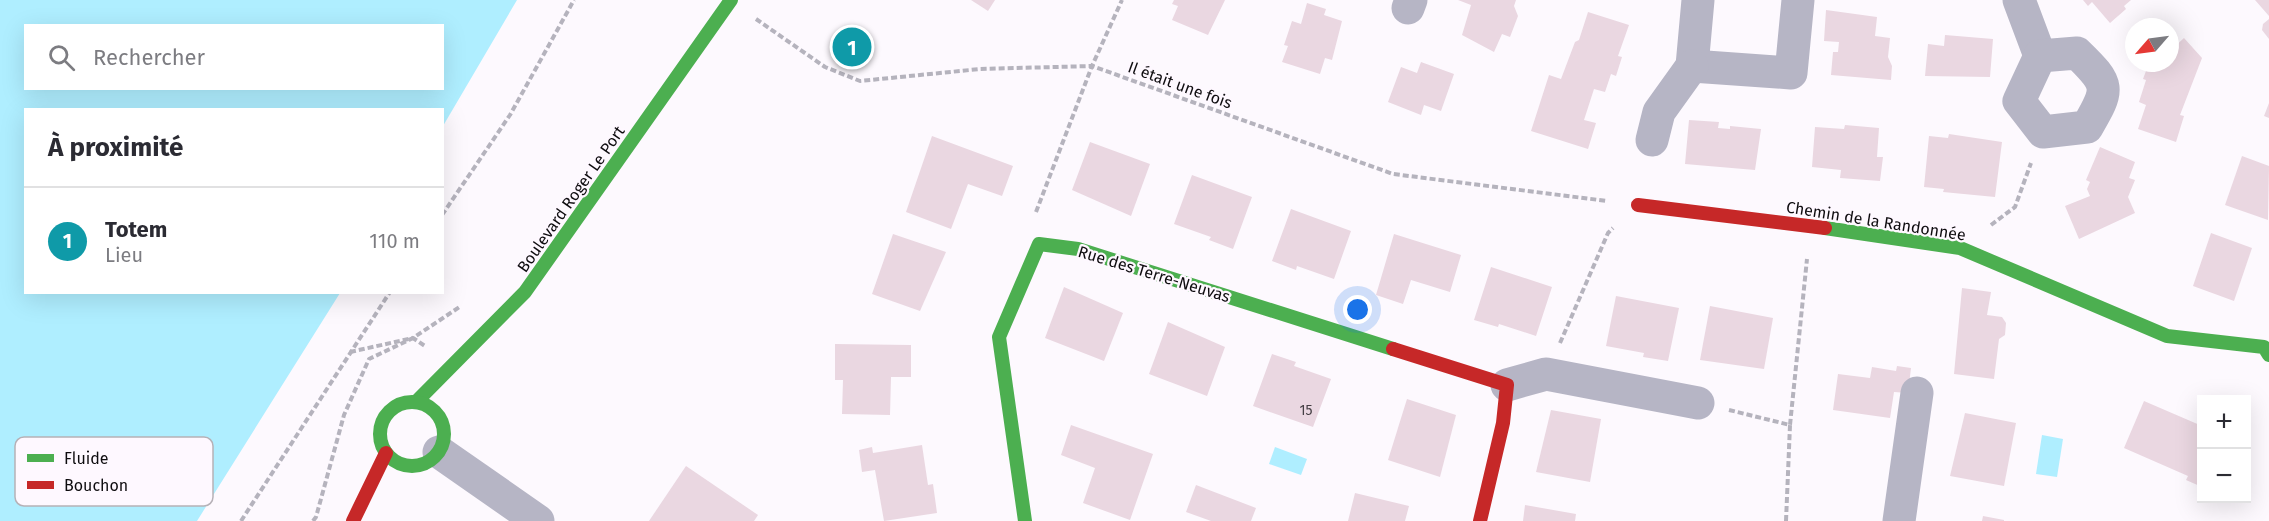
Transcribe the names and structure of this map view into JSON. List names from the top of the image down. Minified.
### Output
{"streets":{"street":["Boulevard Roger Le Port","Chemin de la Randonnée","Rue des Terre-Neuvas"],"path":["Il était une fois"]},"crossings":[["Il était une fois","Boulevard Roger Le Port"],["Il était une fois","Chemin de la Randonnée"]],"house_numbers":["15"],"legend":["Fluide","Bouchon"],"north":"bottom left","page":{"search":"Rechercher","pins":"1","heading":"À proximité","list":[{"mark":"1","name":"Totem","note":"Lieu","value":"110 m"}],"map_buttons":["+","−"]}}
